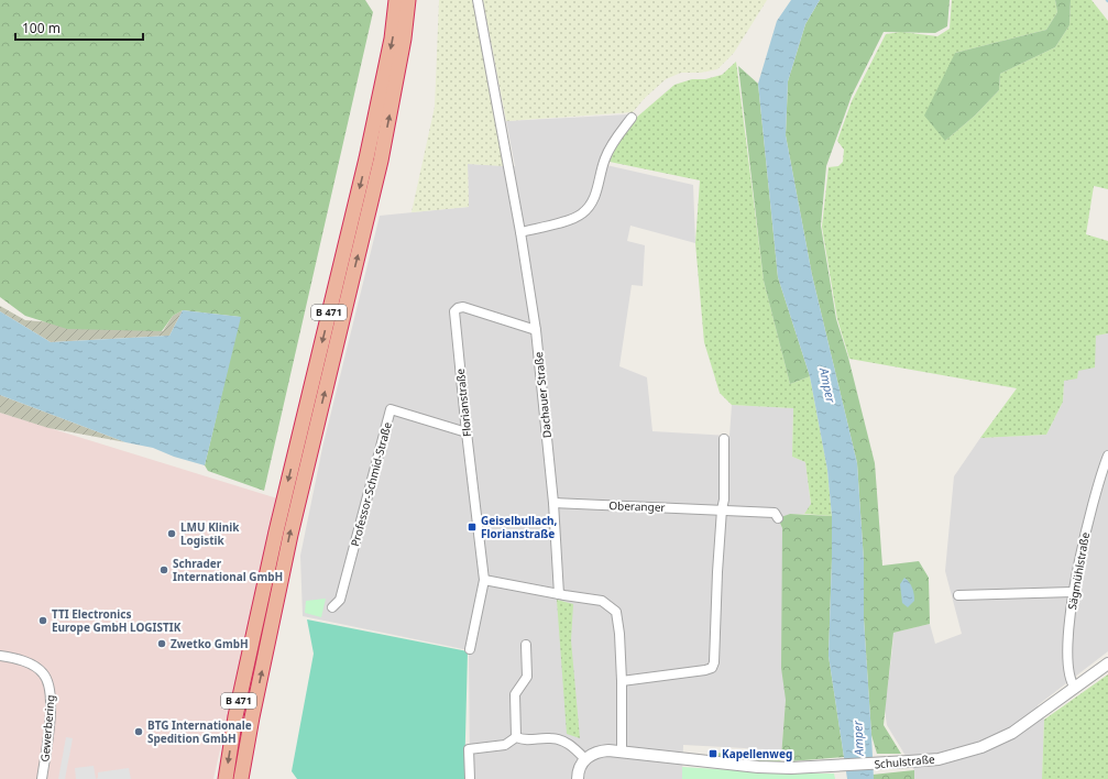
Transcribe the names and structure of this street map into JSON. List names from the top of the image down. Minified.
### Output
{"streets":{"highway":["B 471"],"street":["Dachauer Straße","Florianstraße","Professor-Schmid-Straße","Oberanger","Sägmühlstraße","Gewerbering","Schulstraße"]},"crossings":[["Dachauer Straße","Florianstraße"],["Dachauer Straße","Oberanger"],["Florianstraße","Professor-Schmid-Straße"],["Sägmühlstraße","Schulstraße"]],"water":["Amper"],"places":{"transit":["Geiselbullach, Florianstraße","Kapellenweg"],"other":["LMU Klinik Logistik","Schrader International GmbH","TTI Electronics Europe GmbH LOGISTIK","Zwetko GmbH","BTG Internationale Spedition GmbH"]},"scale_bar":"100 m"}
